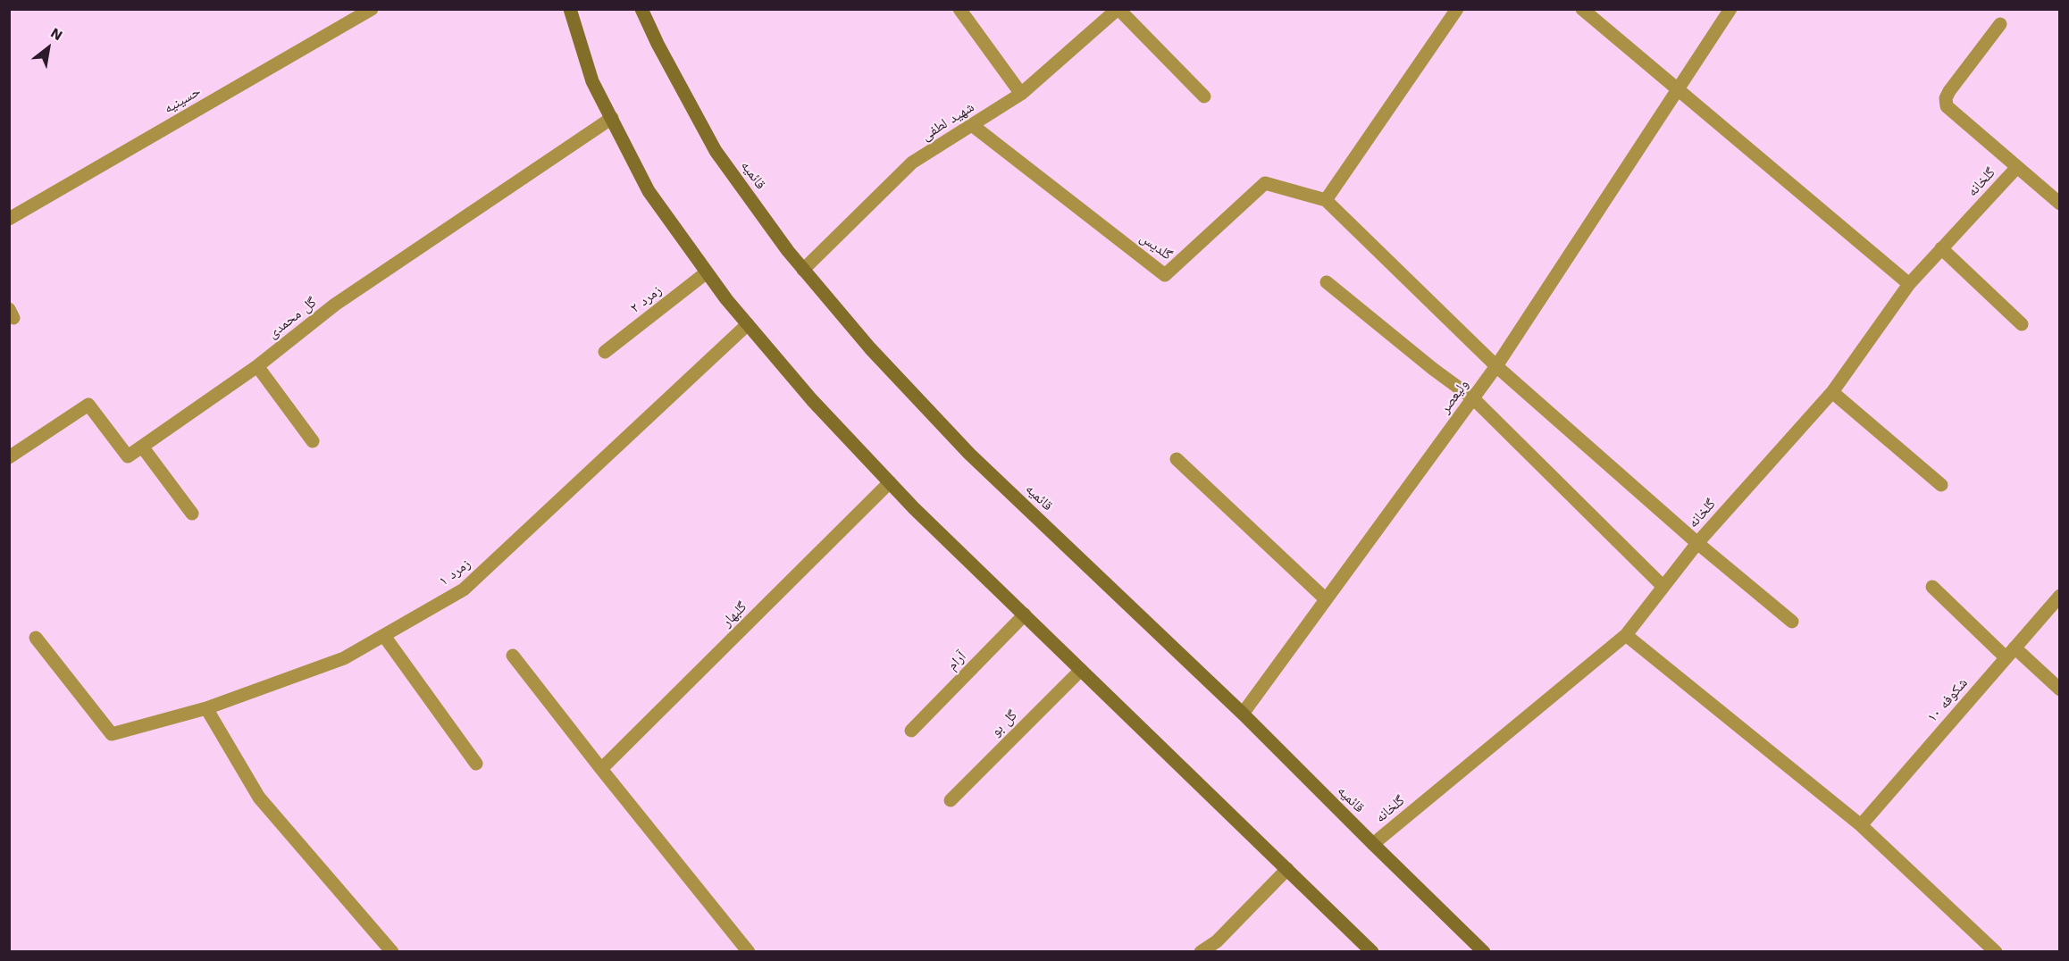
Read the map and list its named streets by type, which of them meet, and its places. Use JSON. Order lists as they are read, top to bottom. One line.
{"streets":{"main road":["قائمیه"],"street":["حسینیه","شهید لطفی","گلخانه","گلدیس","زمرد ۲","گل محمدی","ولیعصر","زمرد ۱","گلبهار","آرام","شکوفه ۱۰","گل بو"]},"crossings":[["شهید لطفی","قائمیه"],["شهید لطفی","گلدیس"],["قائمیه","گلخانه"],["قائمیه","ولیعصر"]],"north":"top right"}
